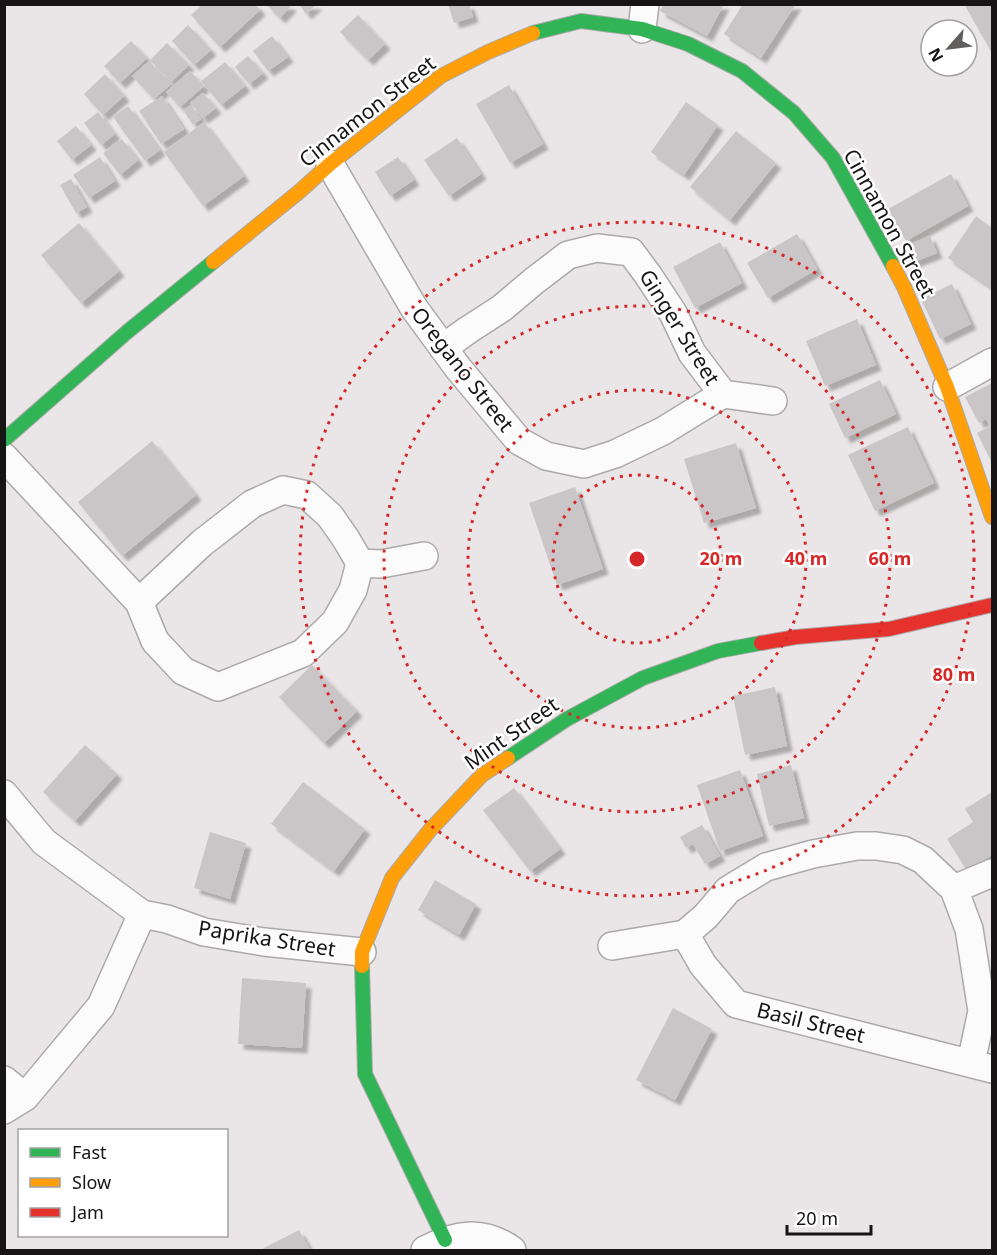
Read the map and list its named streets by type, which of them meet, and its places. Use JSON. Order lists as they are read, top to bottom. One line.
{"streets":{"street":["Cinnamon Street","Ginger Street","Oregano Street","Mint Street","Paprika Street","Basil Street"]},"crossings":[["Cinnamon Street","Oregano Street"],["Ginger Street","Oregano Street"],["Mint Street","Paprika Street"]],"legend":["Fast","Slow","Jam"],"scale_bar":"20 m","north":"bottom left","rings":["20 m","40 m","60 m","80 m"]}
